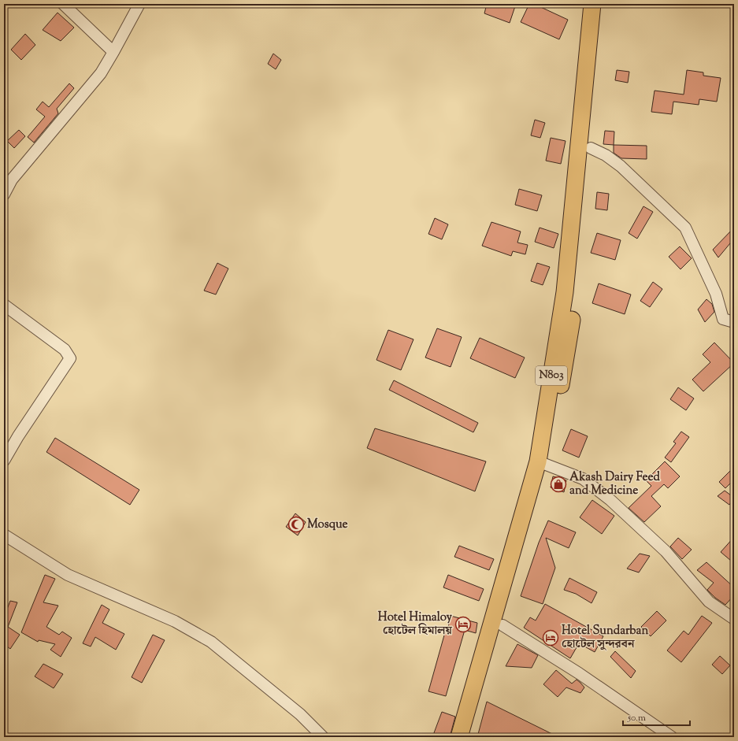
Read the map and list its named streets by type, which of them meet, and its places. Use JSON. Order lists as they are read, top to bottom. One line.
{"streets":{"highway":["N803"]},"places":{"shop":["Akash Dairy Feed and Medicine"],"mosque":["Mosque"],"hotel":["Hotel Himaloy হোটেল হিমালয়","Hotel Sundarban হোটেল সুন্দরবন"]},"scale_bar":"50 m"}
